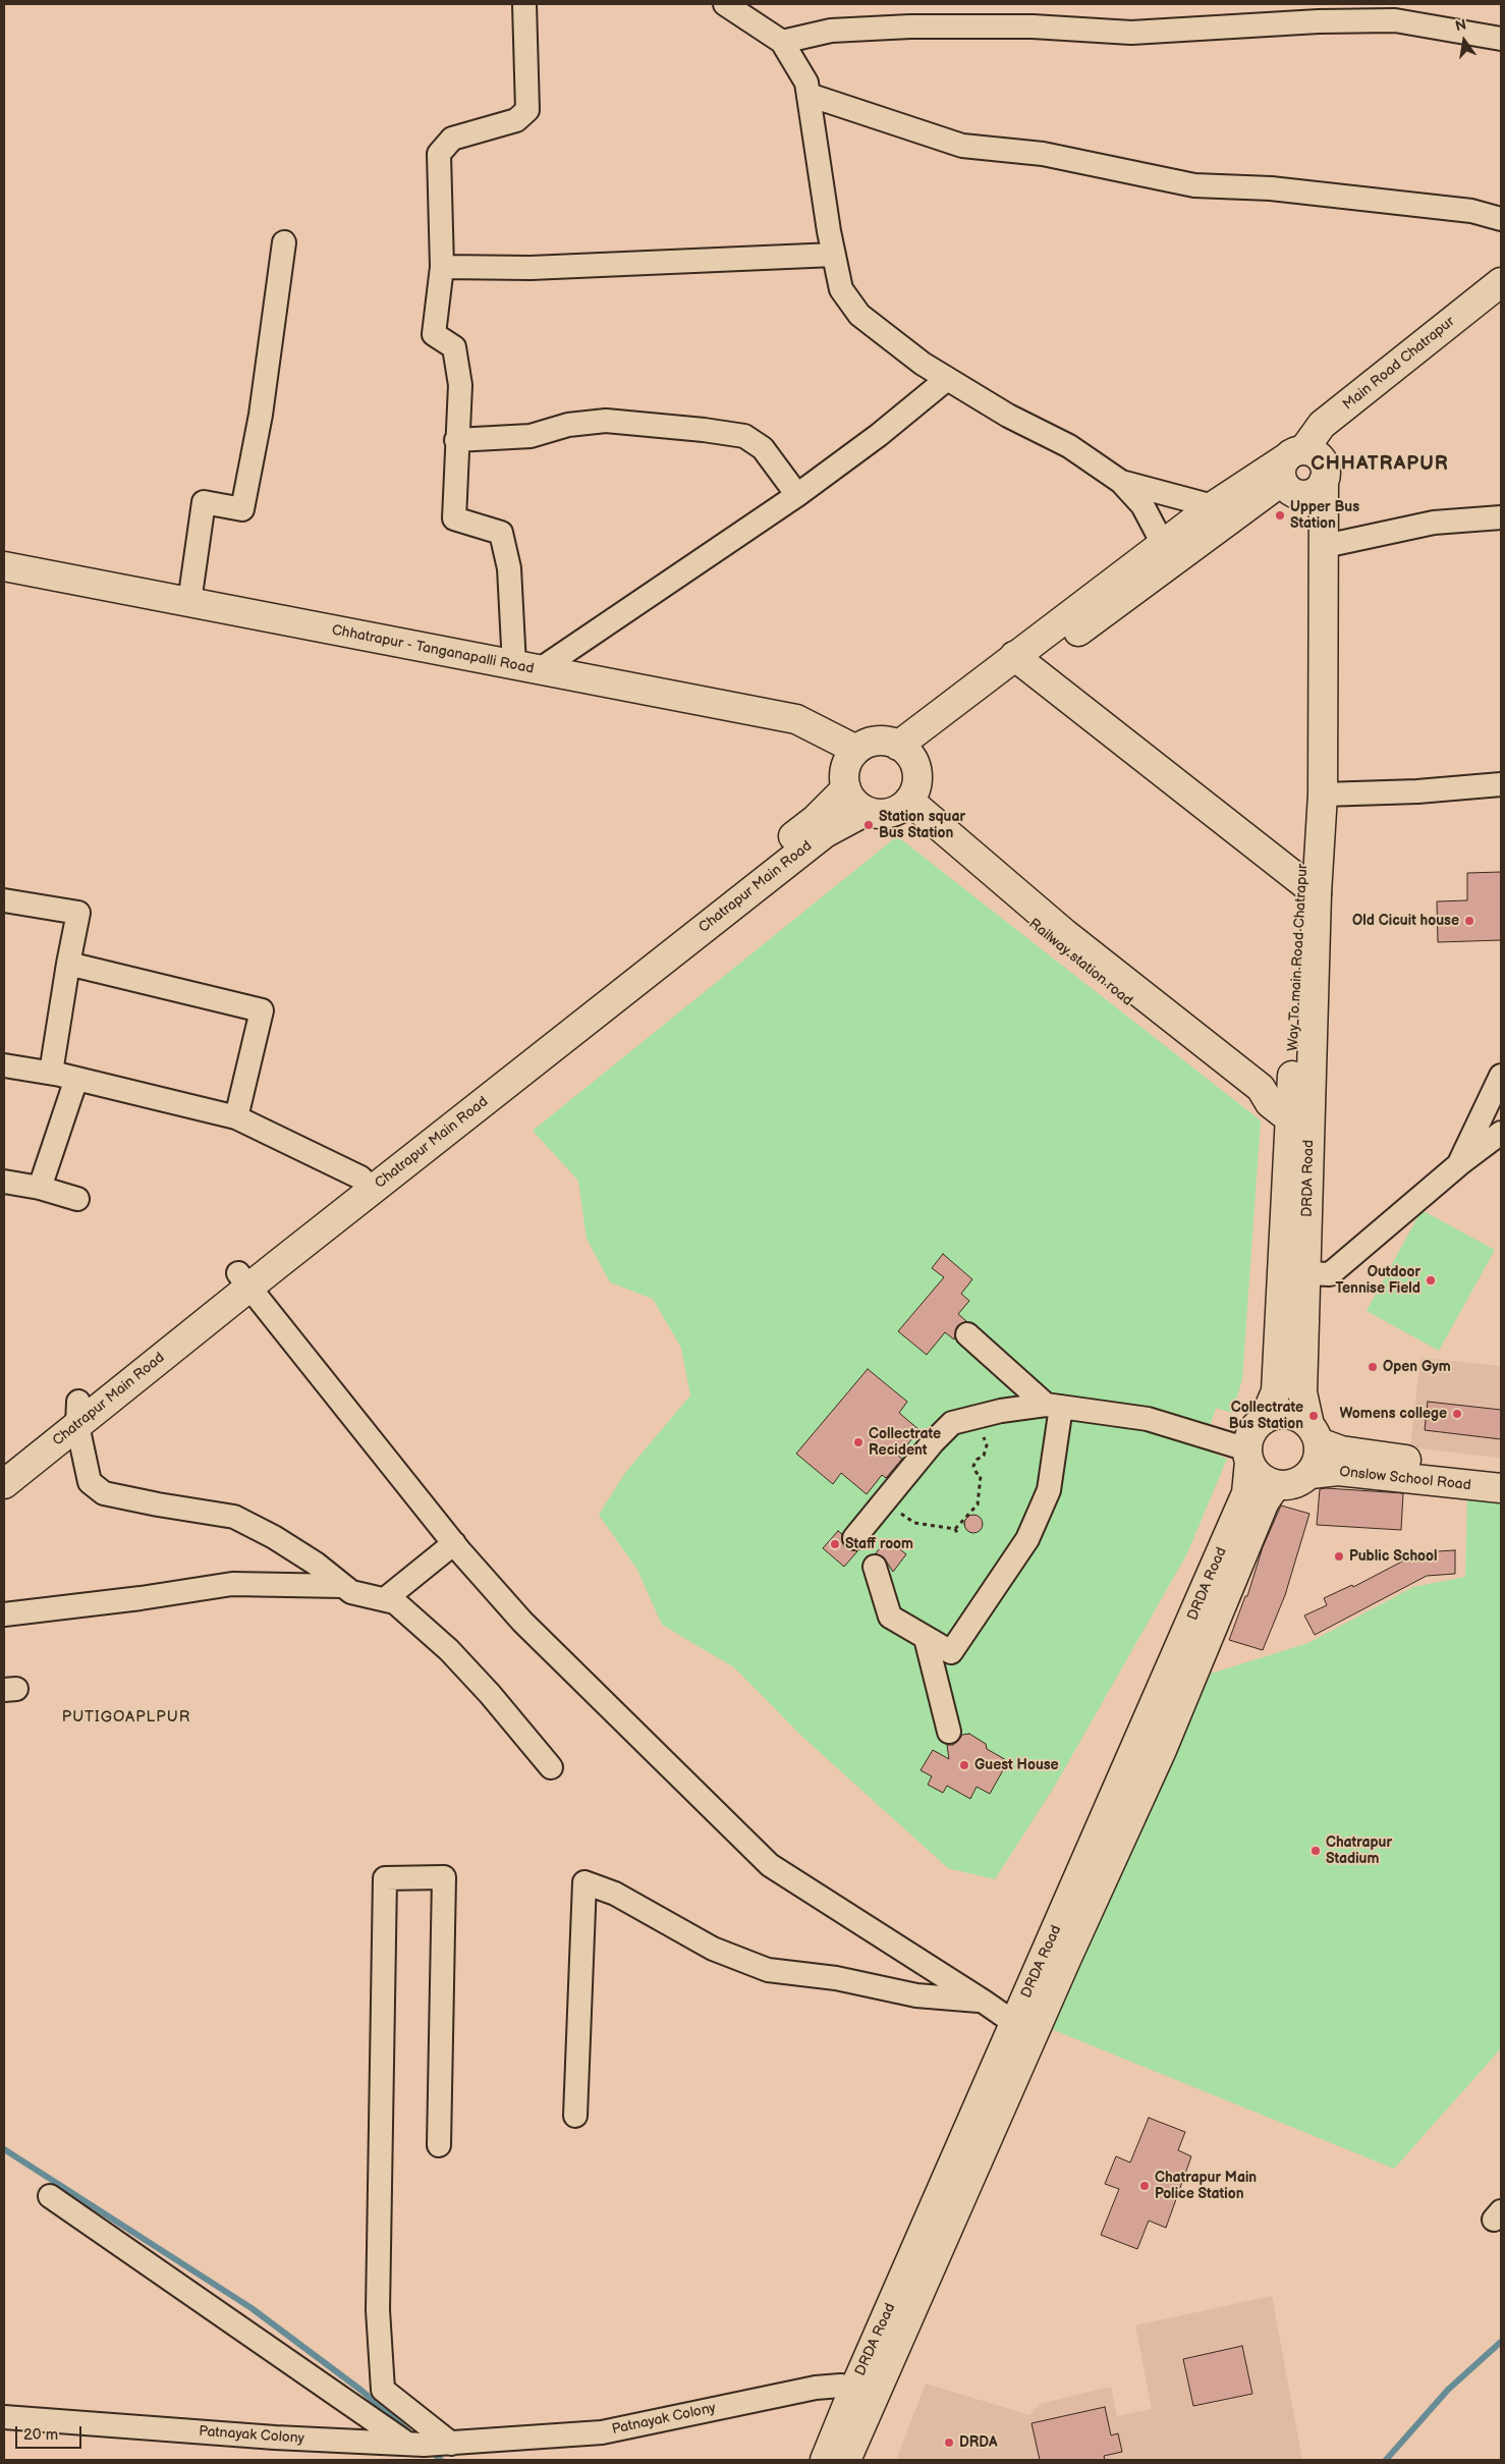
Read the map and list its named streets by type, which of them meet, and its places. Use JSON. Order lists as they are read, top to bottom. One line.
{"streets":{"main road":["Main Road Chatrapur","Chhatrapur - Tanganapalli Road","Chatrapur Main Road","Way To main Road Chatrapur","Railway station road","DRDA Road","Onslow School Road"],"street":["Patnayak Colony"]},"crossings":[["Main Road Chatrapur","Way To main Road Chatrapur"],["Chhatrapur - Tanganapalli Road","Chatrapur Main Road"],["Chhatrapur - Tanganapalli Road","Railway station road"],["Chatrapur Main Road","Railway station road"],["Way To main Road Chatrapur","Railway station road"],["Way To main Road Chatrapur","DRDA Road"],["Way To main Road Chatrapur","Onslow School Road"],["Railway station road","DRDA Road"],["DRDA Road","Onslow School Road"],["DRDA Road","Patnayak Colony"]],"districts":["CHHATRAPUR","PUTIGOAPLPUR"],"places":["Upper Bus Station","Station squar Bus Station","Old Cicuit house","Outdoor Tennise Field","Open Gym","Womens college","Collectrate Bus Station","Collectrate Recident","Staff room","Public School","Guest House","Chatrapur Stadium","Chatrapur Main Police Station","DRDA"],"scale_bar":"20 m","north":"top"}
